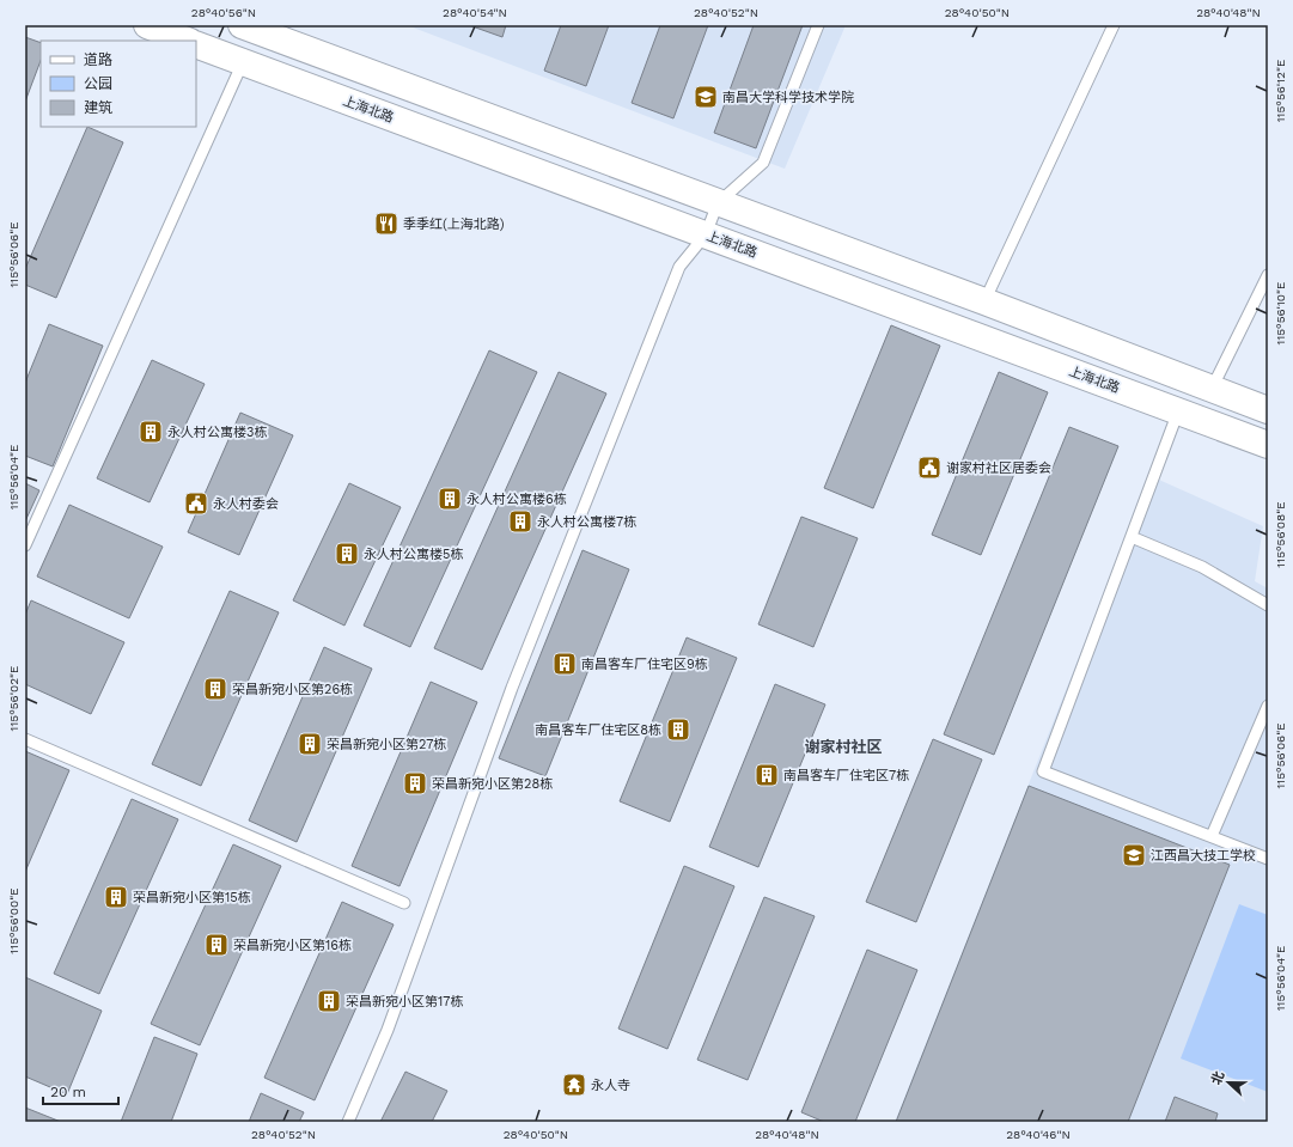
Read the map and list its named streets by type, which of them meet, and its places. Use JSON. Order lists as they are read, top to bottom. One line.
{"streets":{"main road":["上海北路"]},"districts":["谢家村社区"],"places":{"school or university":["南昌大学科学技术学院","江西昌大技工学校"],"restaurant":["季季红(上海北路)"],"building":["永人村公寓楼3栋","永人村公寓楼6栋","永人村公寓楼7栋","永人村公寓楼5栋","南昌客车厂住宅区9栋","荣昌新宛小区第26栋","南昌客车厂住宅区8栋","荣昌新宛小区第27栋","南昌客车厂住宅区7栋","荣昌新宛小区第28栋","荣昌新宛小区第15栋","荣昌新宛小区第16栋","荣昌新宛小区第17栋"],"public building":["谢家村社区居委会","永人村委会"],"temple":["永人寺"]},"legend":["道路","公园","建筑"],"scale_bar":"20 m","north":"left","coordinates":["28°40'56\"N","28°40'54\"N","28°40'52\"N","28°40'50\"N","28°40'48\"N","115°56'12\"E","115°56'06\"E","115°56'10\"E","115°56'04\"E","115°56'08\"E","115°56'02\"E","115°56'00\"E","28°40'46\"N"]}
